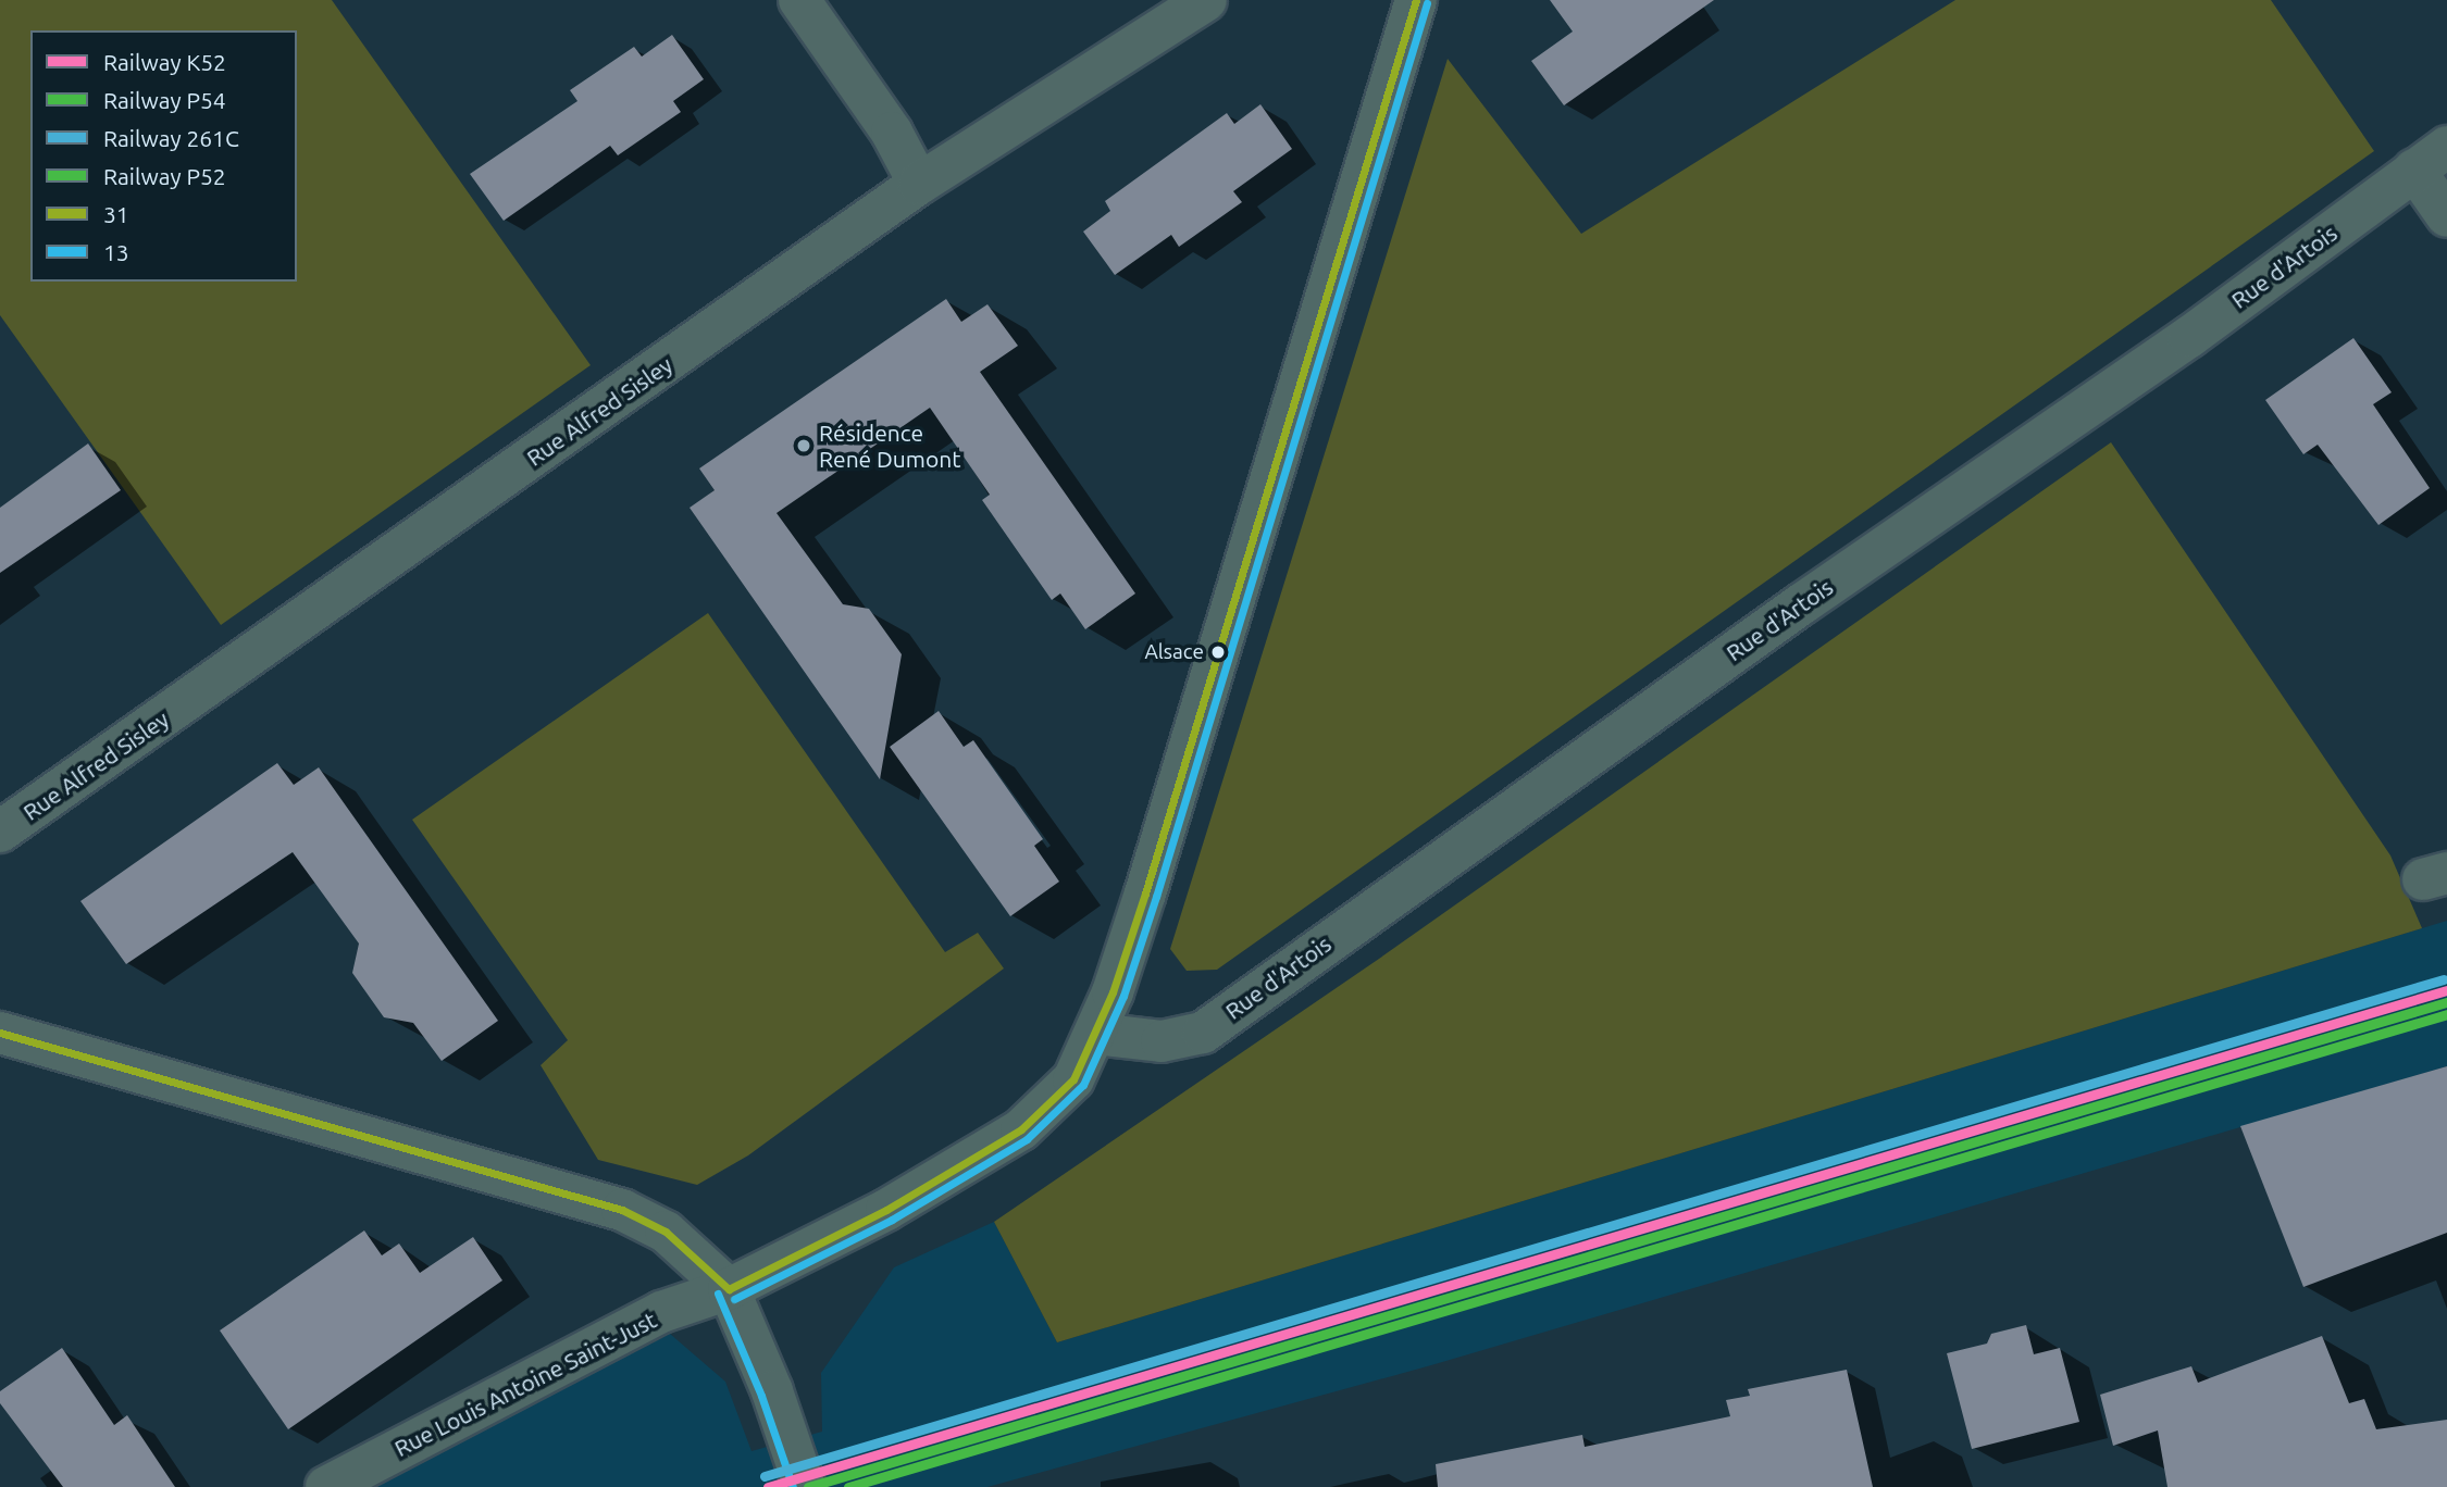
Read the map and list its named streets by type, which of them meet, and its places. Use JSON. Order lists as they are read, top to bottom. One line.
{"streets":{"street":["Rue d'Artois","Rue Alfred Sisley","Rue Louis Antoine Saint-Just"]},"crossings":[["Rue d'Artois","Rue Louis Antoine Saint-Just"]],"places":["Résidence René Dumont","Alsace"],"lines":["transit line 31","transit line 13","rail line 261C","rail line K52","rail line P54","rail line P52"],"legend":["Railway K52","Railway P54","Railway 261C","Railway P52","31","13"]}
